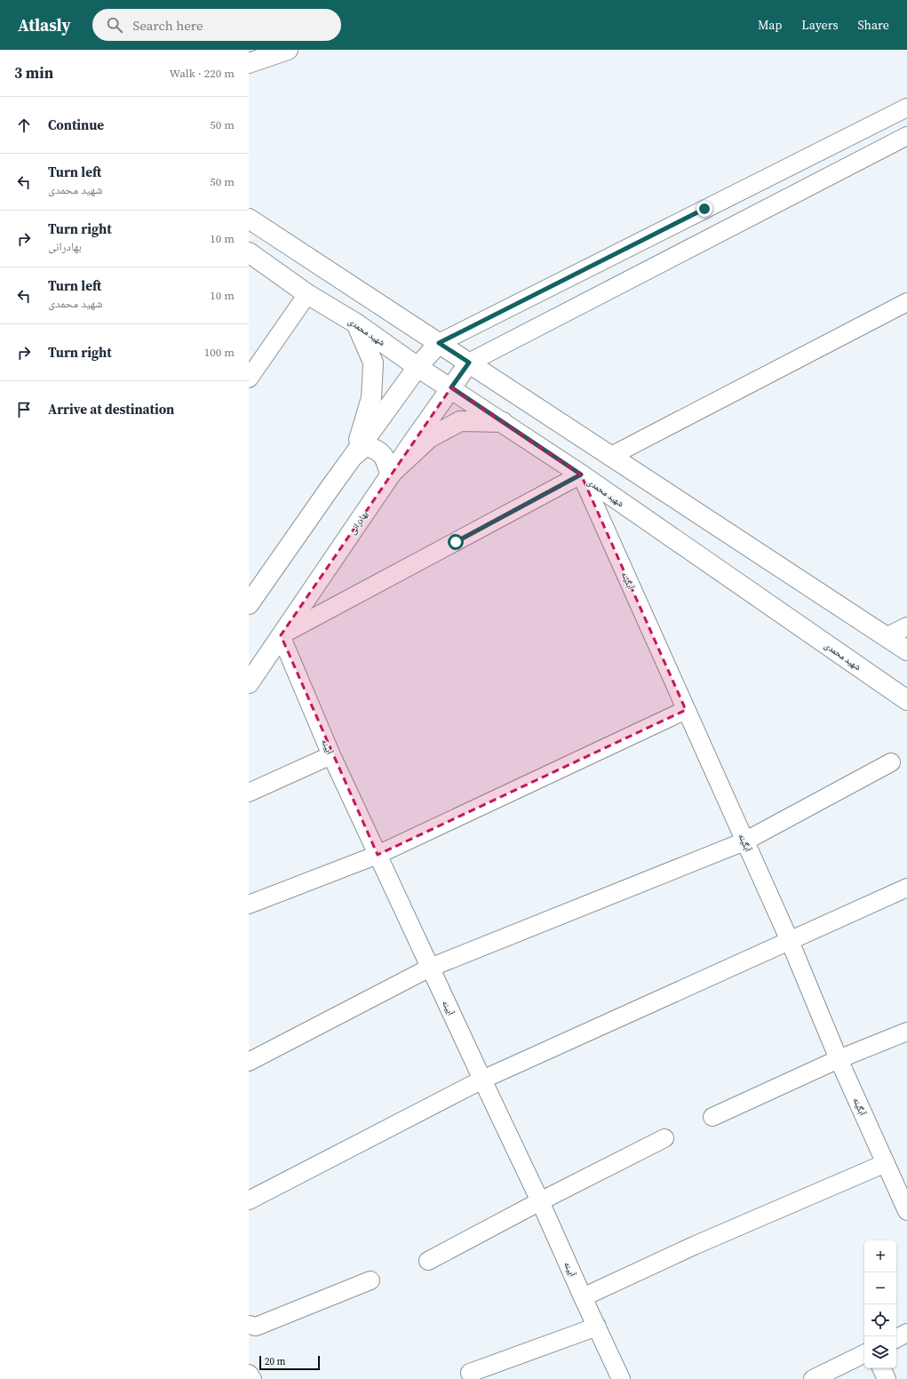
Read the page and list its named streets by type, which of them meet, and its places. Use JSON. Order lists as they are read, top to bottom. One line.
{"streets":{"street":["شهید محمدی","بهادرانی","آبگینه","آیینه"]},"crossings":[["شهید محمدی","بهادرانی"],["شهید محمدی","آبگینه"],["بهادرانی","آیینه"]],"scale_bar":"20 m","page":{"header":"Atlasly","search":"Search here","nav":["Map","Layers","Share"],"heading":["3 min","Walk · 220 m"],"list":[["Continue","50 m"],["Turn left","شهید محمدی","50 m"],["Turn right","بهادرانی","10 m"],["Turn left","شهید محمدی","10 m"],["Turn right","100 m"],"Arrive at destination"],"map_buttons":["+","−"],"scale":"20 m"}}
